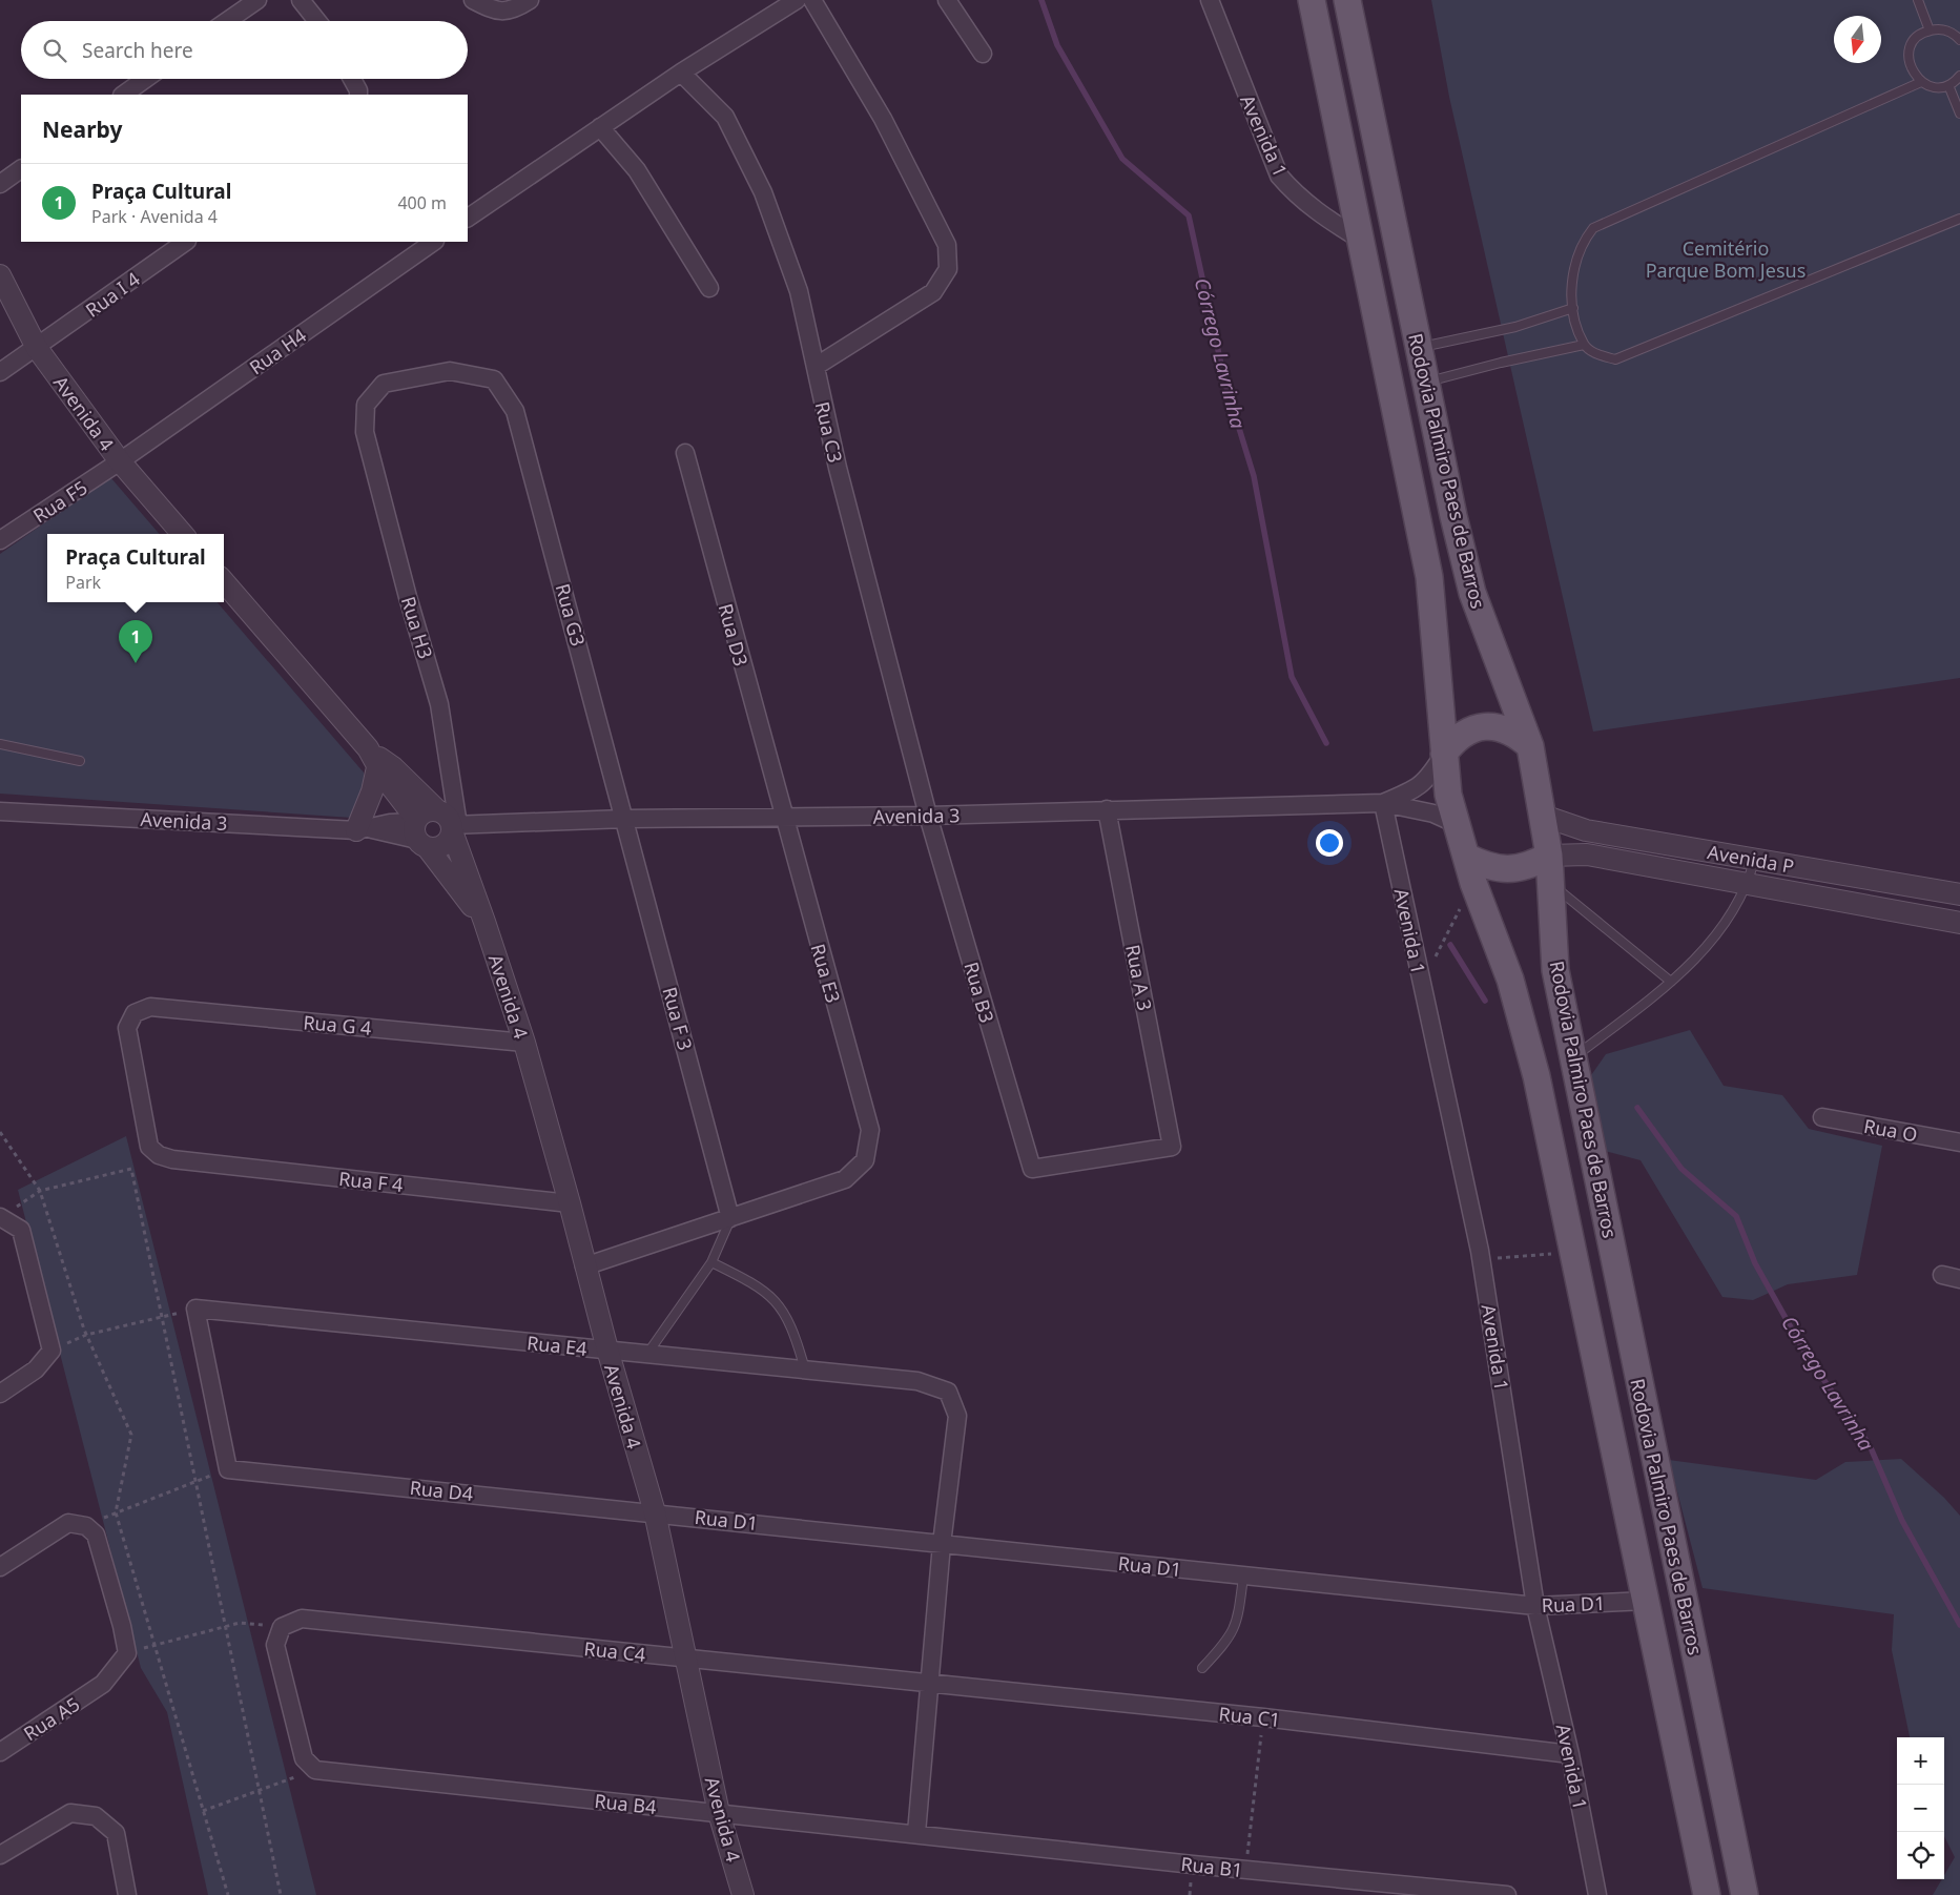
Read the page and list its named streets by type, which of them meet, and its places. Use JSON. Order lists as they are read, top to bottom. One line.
{"streets":{"main road":["Rodovia Palmiro Paes de Barros"],"street":["Avenida 1","Rua I 4","Rua H4","Avenida 4","Rua C3","Rua F5","Rua G3","Rua H3","Rua D3","Avenida 3","Avenida P","Rua E3","Rua A 3","Rua B3","Rua F 3","Rua G 4","Rua O","Rua F 4","Rua E4","Rua D4","Rua D1","Rua C4","Rua C1","Rua A5","Rua B4","Rua B1"]},"crossings":[["Avenida 1","Rodovia Palmiro Paes de Barros"],["Avenida 1","Avenida 3"],["Avenida 1","Rua D1"],["Avenida 1","Rua C1"],["Rua I 4","Avenida 4"],["Rua H4","Avenida 4"],["Rua H4","Rua F5"],["Avenida 4","Rua F5"],["Avenida 4","Rua H3"],["Avenida 4","Avenida 3"],["Avenida 4","Rua G 4"],["Avenida 4","Rua F 4"],["Avenida 4","Rua E4"],["Avenida 4","Rua D4"],["Avenida 4","Rua D1"],["Avenida 4","Rua C4"],["Avenida 4","Rua B4"],["Rua C3","Avenida 3"],["Rua C3","Rua B3"],["Rodovia Palmiro Paes de Barros","Avenida P"],["Rodovia Palmiro Paes de Barros","Rua D1"],["Rua G3","Rua H3"],["Rua G3","Avenida 3"],["Rua G3","Rua F 3"],["Rua H3","Avenida 3"],["Rua D3","Avenida 3"],["Rua D3","Rua E3"],["Avenida 3","Rua E3"],["Avenida 3","Rua A 3"],["Avenida 3","Rua B3"],["Avenida 3","Rua F 3"],["Rua E3","Rua F 3"],["Rua A 3","Rua B3"],["Rua G 4","Rua F 4"],["Rua E4","Rua D1"],["Rua D4","Rua D1"],["Rua C4","Rua C1"],["Rua B4","Rua B1"]],"water":["Córrego Lavrinha"],"parks":["Cemitério Parque Bom Jesus"],"north":"bottom","page":{"search":"Search here","heading":"Nearby","list":[{"mark":"1","name":"Praça Cultural","note":"Park · Avenida 4","value":"400 m"}],"popup":["Praça Cultural","Park"],"pins":"1","map_buttons":["+","−"]}}
